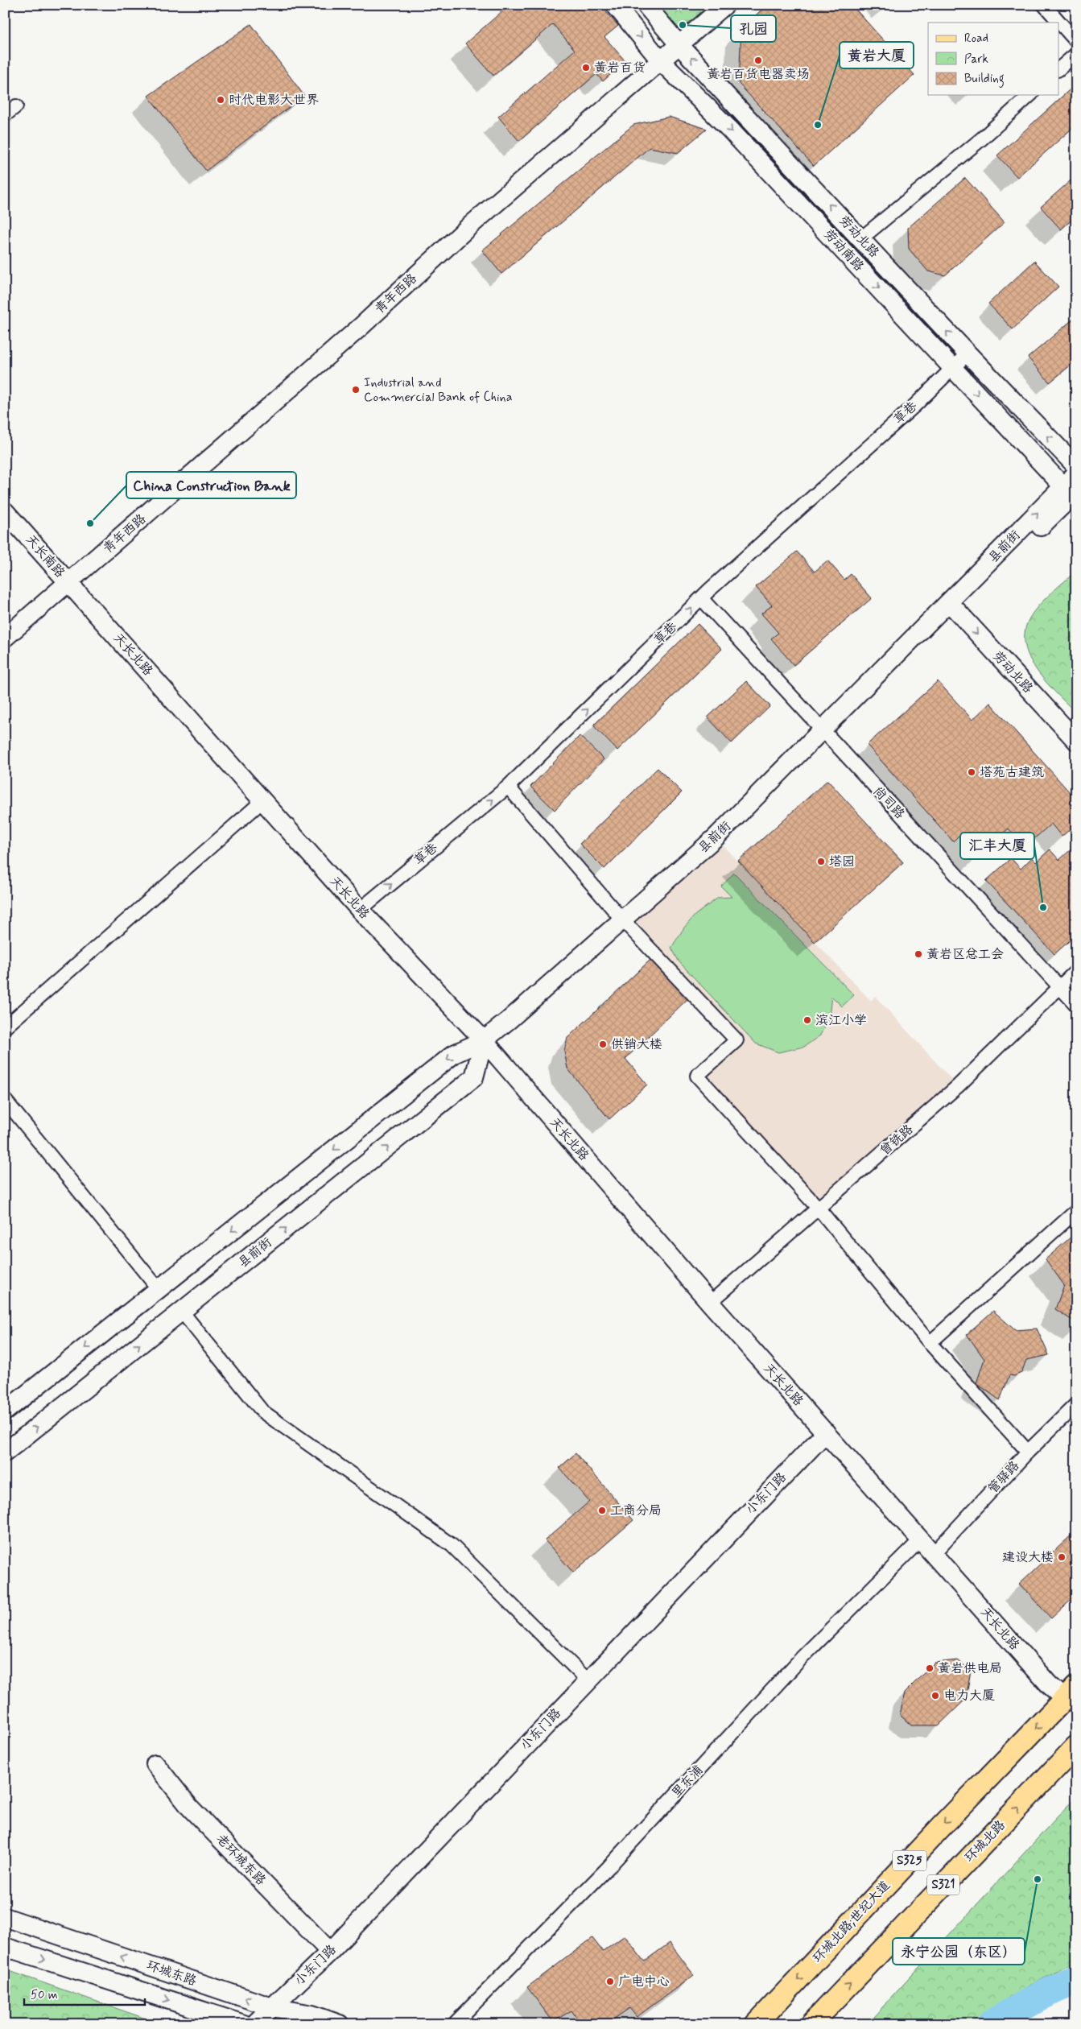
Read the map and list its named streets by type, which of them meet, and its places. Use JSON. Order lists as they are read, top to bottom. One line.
{"streets":{"main road":["环城北路","S325","S321","环城北路;世纪大道"],"street":["劳动北路","劳动南路","青年西路","草巷","县前街","天长南路","天长北路","尚司路","曾铣路","管驿路","小东门路","里东浦","老环城东路","环城东路"]},"crossings":[["劳动北路","青年西路"],["劳动北路","草巷"],["劳动北路","县前街"],["劳动南路","青年西路"],["劳动南路","草巷"],["劳动南路","县前街"],["青年西路","天长南路"],["青年西路","天长北路"],["草巷","天长北路"],["草巷","尚司路"],["县前街","天长北路"],["县前街","尚司路"],["天长南路","天长北路"],["天长北路","曾铣路"],["天长北路","管驿路"],["天长北路","小东门路"],["天长北路","里东浦"],["天长北路","环城北路;世纪大道"],["尚司路","曾铣路"],["小东门路","老环城东路"],["小东门路","环城东路"]],"one_way":["劳动南路","草巷","环城北路","环城北路;世纪大道"],"places":["孔园","黄岩百货电器卖场","黄岩百货","时代电影大世界","黄岩大厦","Industrial and Commercial Bank of China","China Construction Bank","塔苑古建筑","塔园","汇丰大厦","黄岩区总工会","滨江小学","供销大楼","工商分局","建设大楼","黄岩供电局","电力大厦","永宁公园（东区）","广电中心"],"legend":["Road","Park","Building"],"scale_bar":"50 m"}
